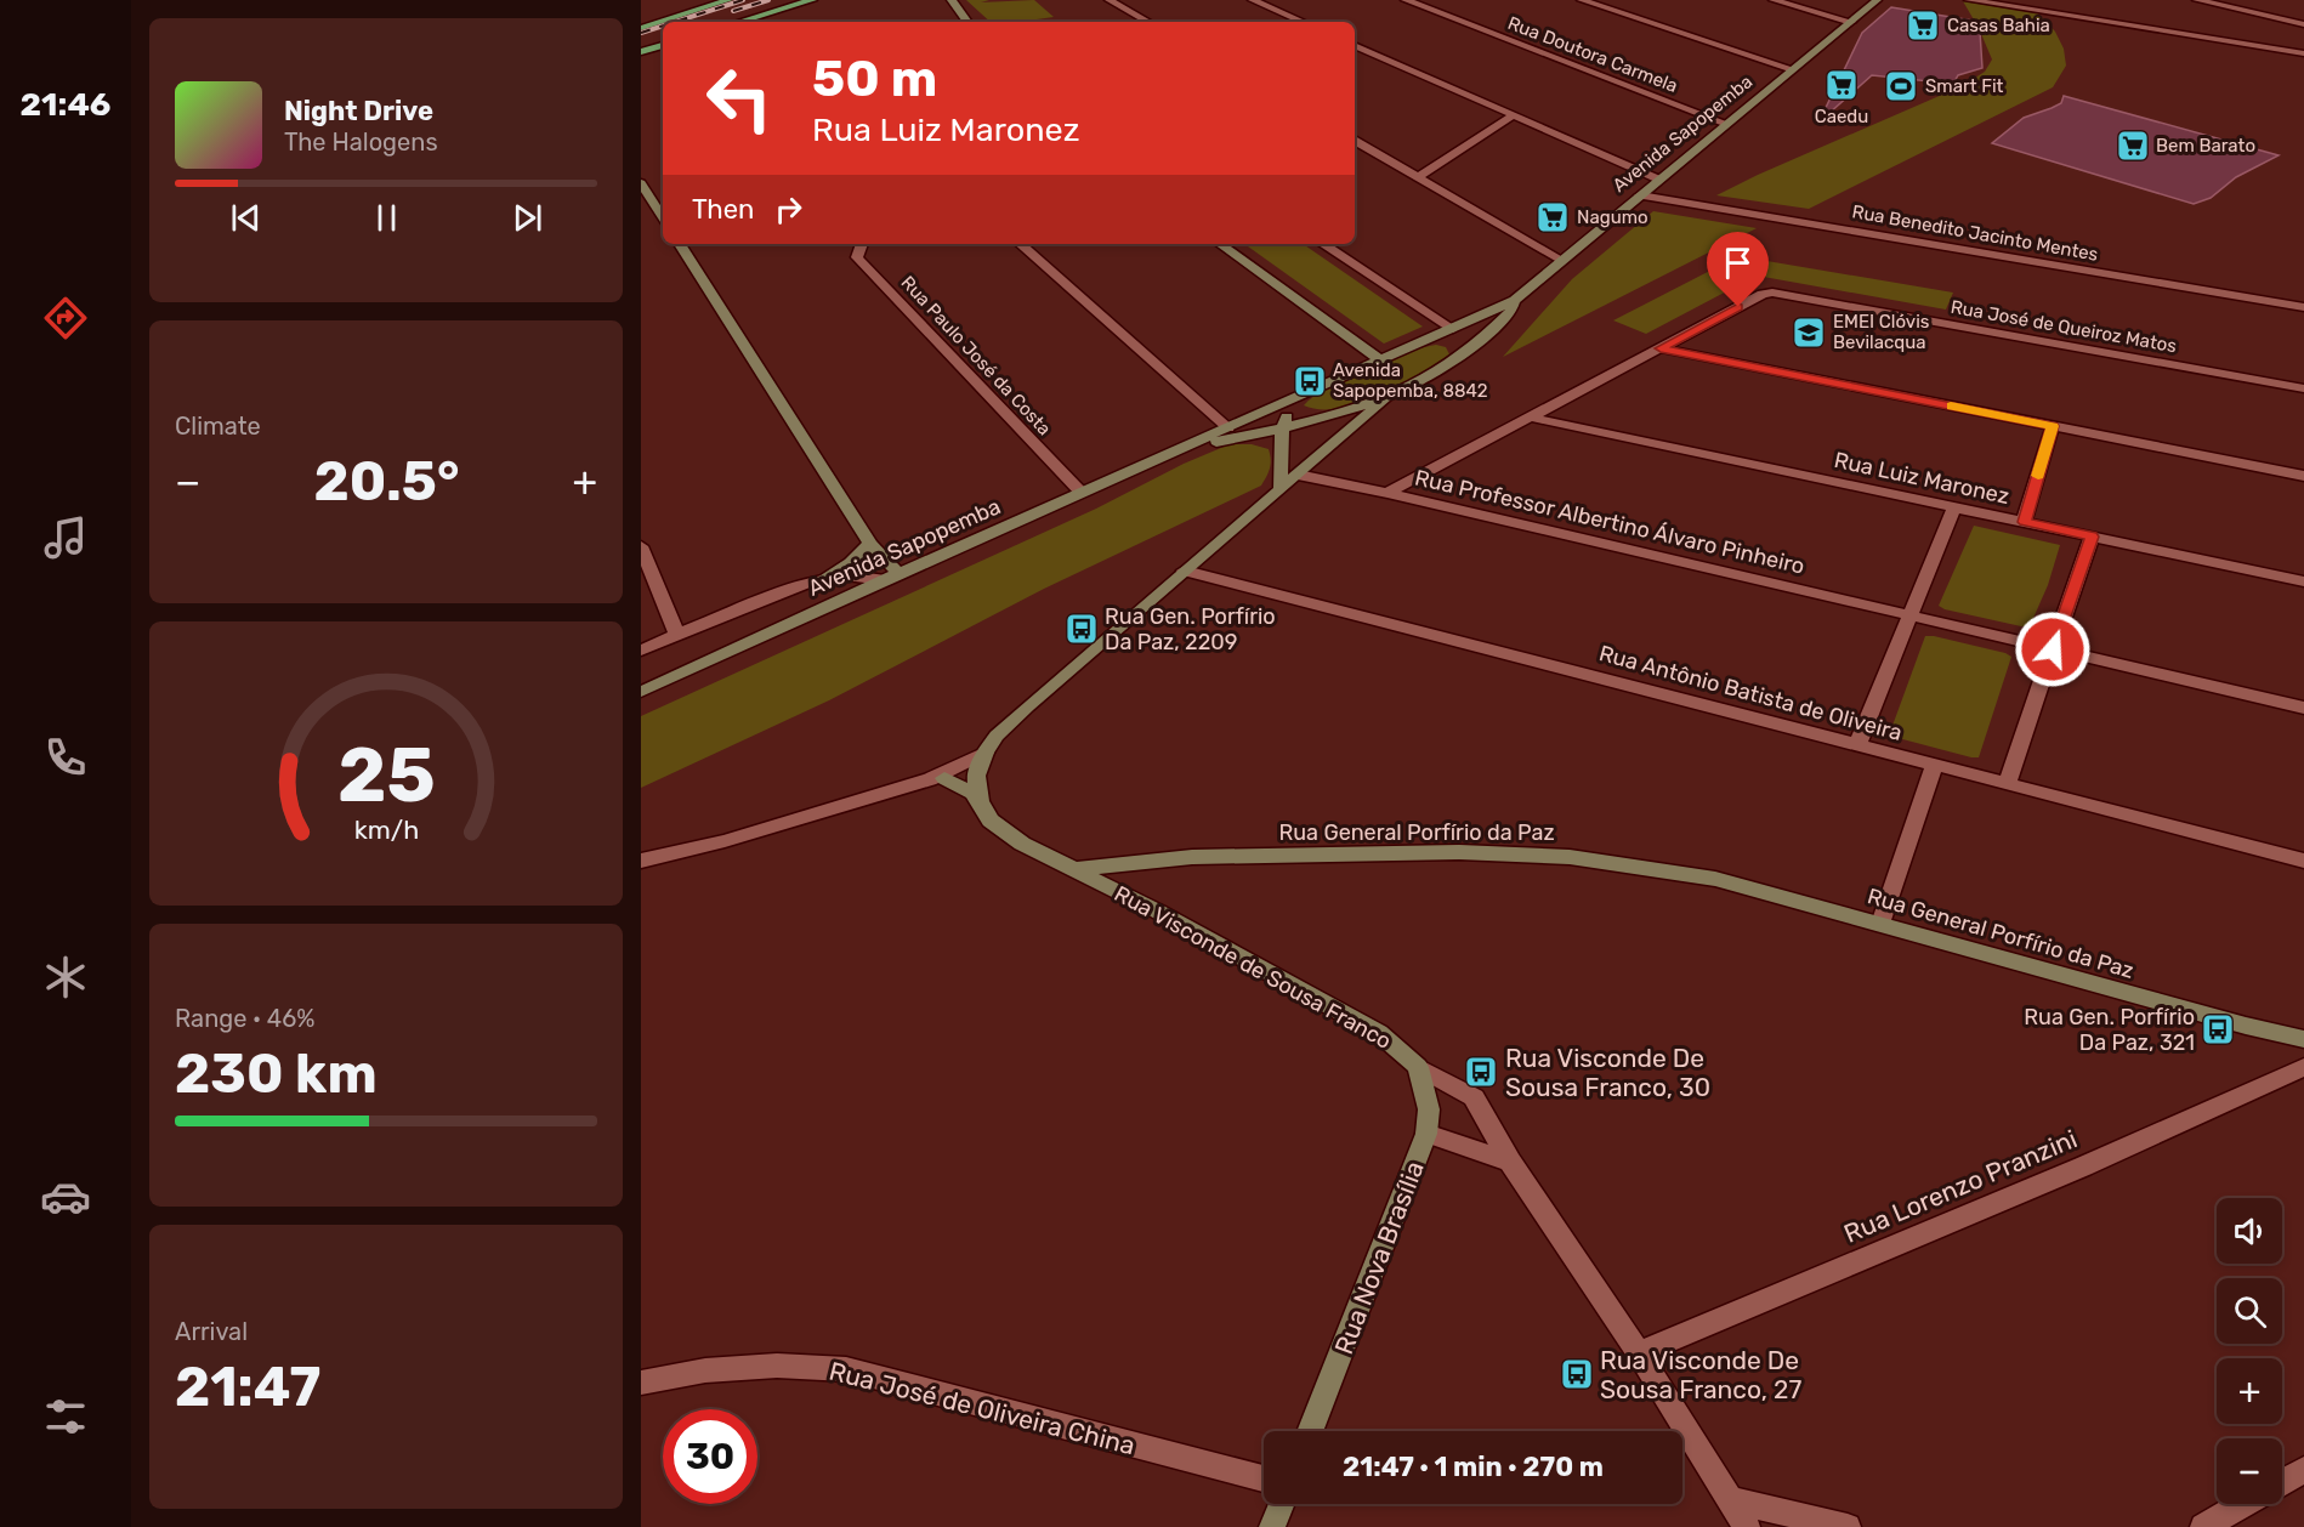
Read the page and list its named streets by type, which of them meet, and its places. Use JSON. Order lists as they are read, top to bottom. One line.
{"streets":{"main road":["Avenida Sapopemba","Rua General Porfírio da Paz","Rua Visconde de Sousa Franco","Rua Nova Brasília"],"street":["Rua Doutora Carmela","Rua Benedito Jacinto Mentes","Rua José de Queiroz Matos","Rua Paulo José da Costa","Rua Luiz Maronez","Rua Professor Albertino Álvaro Pinheiro","Rua Antônio Batista de Oliveira","Rua Lorenzo Pranzini","Rua José de Oliveira China"]},"crossings":[["Rua Doutora Carmela","Avenida Sapopemba"],["Avenida Sapopemba","Rua Benedito Jacinto Mentes"],["Avenida Sapopemba","Rua Paulo José da Costa"],["Rua José de Queiroz Matos","Rua Luiz Maronez"],["Rua José de Queiroz Matos","Rua Professor Albertino Álvaro Pinheiro"],["Rua General Porfírio da Paz","Rua Visconde de Sousa Franco"],["Rua Visconde de Sousa Franco","Rua Lorenzo Pranzini"],["Rua Visconde de Sousa Franco","Rua Nova Brasília"]],"places":{"supermarket":["Casas Bahia","Caedu","Bem Barato","Nagumo"],"sports":["Smart Fit"],"school or university":["EMEI Clóvis Bevilacqua"],"bus stop":["Avenida Sapopemba, 8842","Rua Gen. Porfírio Da Paz, 2209","Rua Gen. Porfírio Da Paz, 321","Rua Visconde De Sousa Franco, 30","Rua Visconde De Sousa Franco, 27"]},"page":{"tabs":"21:46","turn":["50 m","Rua Luiz Maronez"],"song":["Night Drive","The Halogens"],"then":"Then","tile":["Climate",["Range · 46%","230 km"],["Arrival","21:47"]],"heat":["−","20.5°","+"],"map_buttons":["+","−"],"limit":"30","trip":"21:47 · 1 min · 270 m","gauge":["25","km/h"]}}
